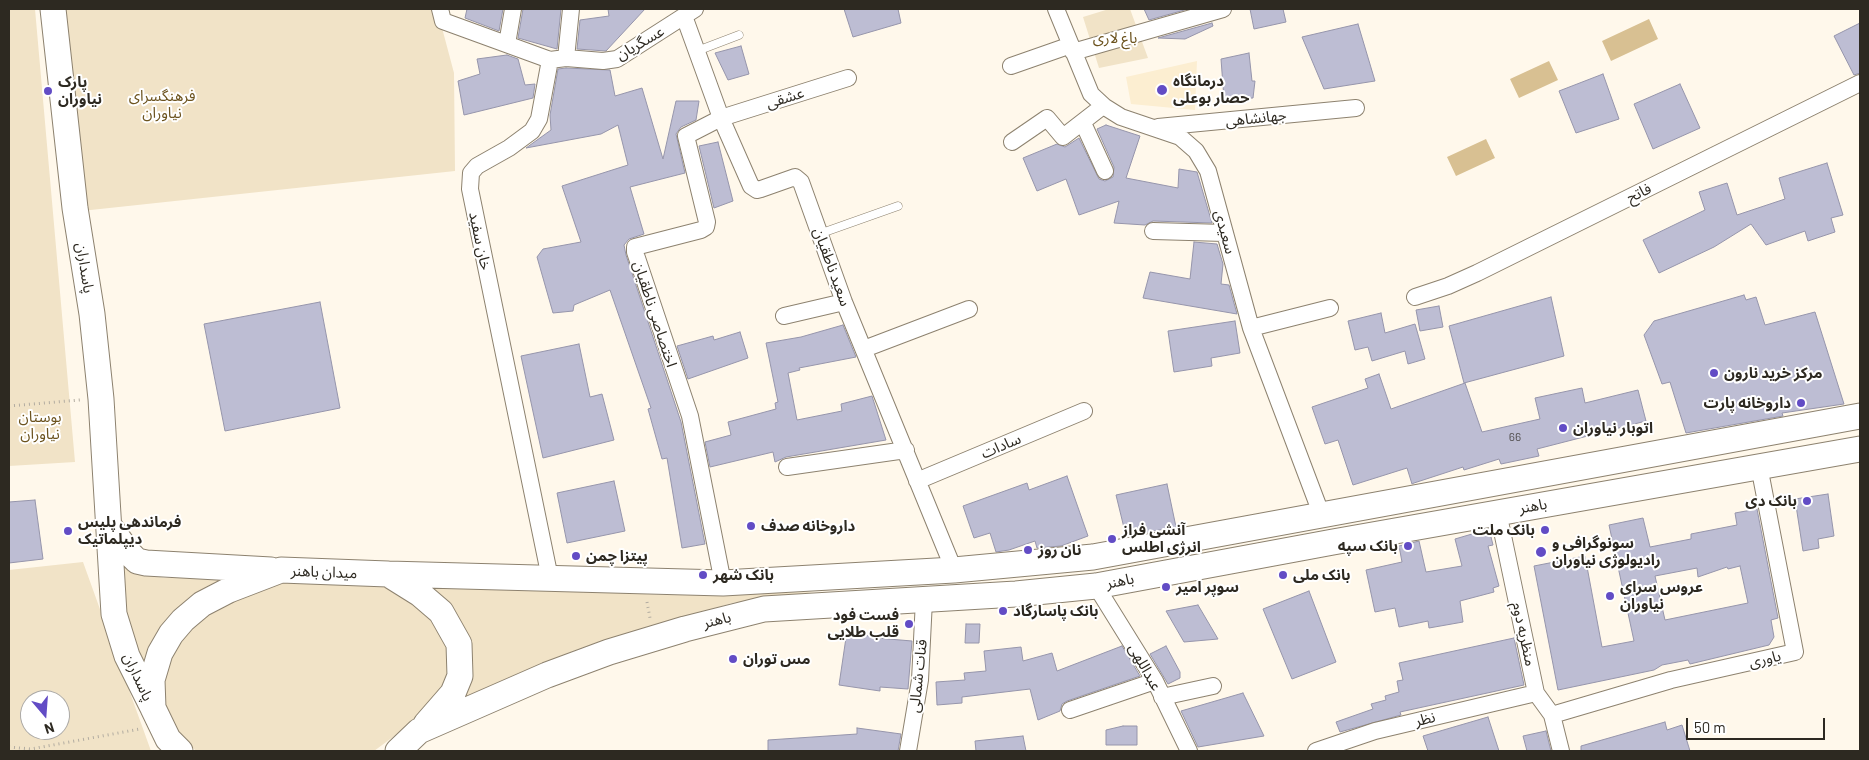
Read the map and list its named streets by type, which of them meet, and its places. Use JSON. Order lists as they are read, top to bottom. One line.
{"streets":{"main road":["پاسداران","باهنر","میدان باهنر"],"street":["عسگریان","عشقی","جهانشاهی","فاتح","سعیدی","خان سفید","سعید ناطقیان","اختصاصی ناطقیان","سادات","منظریه دوم","یاوری","عبداللهی","قنات شمالى","نظر"]},"crossings":[["عسگریان","خان سفید"],["عسگریان","سعید ناطقیان"],["عشقی","سعید ناطقیان"],["عشقی","اختصاصی ناطقیان"],["جهانشاهی","سعیدی"],["سعیدی","باهنر"],["خان سفید","باهنر"],["سعید ناطقیان","اختصاصی ناطقیان"],["سعید ناطقیان","سادات"],["سعید ناطقیان","باهنر"],["پاسداران","میدان باهنر"],["اختصاصی ناطقیان","باهنر"],["باهنر","میدان باهنر"],["باهنر","منظریه دوم"],["باهنر","یاوری"],["باهنر","عبداللهی"],["باهنر","قنات شمالى"],["منظریه دوم","یاوری"],["منظریه دوم","نظر"]],"parks":["باغ لاری","فرهنگسرای نیاوران","بوستان نیاوران"],"places":["درمانگاه حصار بوعلی","پارک نیاوران","مرکز خرید نارون","داروخانه پارت","اتوبار نیاوران","بانک دی","داروخانه صدف","بانک ملت","فرماندهی پلیس دیپلماتیک","آنشی فراز انرژی اطلس","بانک سپه","نان روز","سونوگرافی و رادیولوژی نیاوران","پیتزا چمن","بانک شهر","بانک ملی","سوپر امیر","عروس سرای نیاوران","بانک پاسارگاد","فست فود قلب طلایی","مس توران"],"house_numbers":["66"],"scale_bar":"50 m","north":"bottom"}
